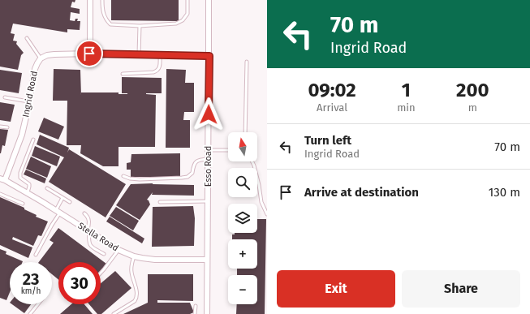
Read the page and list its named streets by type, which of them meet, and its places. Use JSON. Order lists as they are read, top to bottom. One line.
{"streets":{"street":["Ingrid Road","Esso Road","Stella Road"]},"crossings":[["Ingrid Road","Stella Road"],["Esso Road","Stella Road"]],"north":"top","page":{"turn":["70 m","Ingrid Road"],"eta":["09:02","Arrival","1","min","200","m"],"list":[{"name":"Turn left","note":"Ingrid Road","value":"70 m"},{"name":"Arrive at destination","value":"130 m"}],"map_buttons":["+","−"],"speed":"23 km/h","limit":"30","buttons":["Exit","Share"]}}
